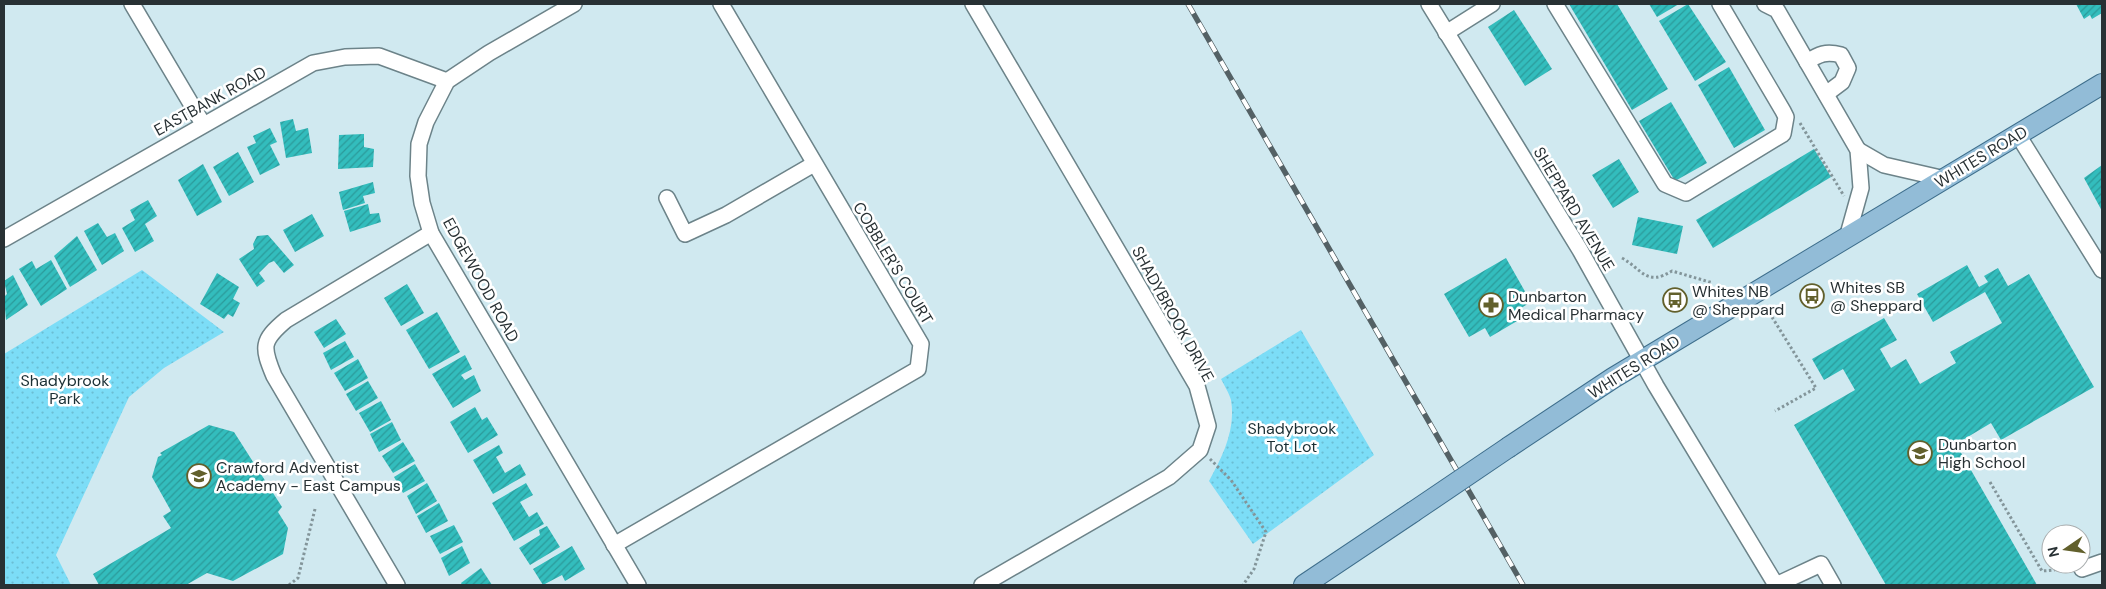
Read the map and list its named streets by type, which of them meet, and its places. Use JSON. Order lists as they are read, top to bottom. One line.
{"streets":{"main road":["WHITES ROAD"],"street":["EASTBANK ROAD","SHEPPARD AVENUE","COBBLER'S COURT","EDGEWOOD ROAD","SHADYBROOK DRIVE"]},"crossings":[["EASTBANK ROAD","EDGEWOOD ROAD"],["WHITES ROAD","SHEPPARD AVENUE"],["COBBLER'S COURT","EDGEWOOD ROAD"]],"parks":["Shadybrook Park","Shadybrook Tot Lot"],"places":{"bus stop":["Whites SB @ Sheppard","Whites NB @ Sheppard"],"pharmacy":["Dunbarton Medical Pharmacy"],"school or university":["Dunbarton High School","Crawford Adventist Academy - East Campus"]},"north":"left"}
